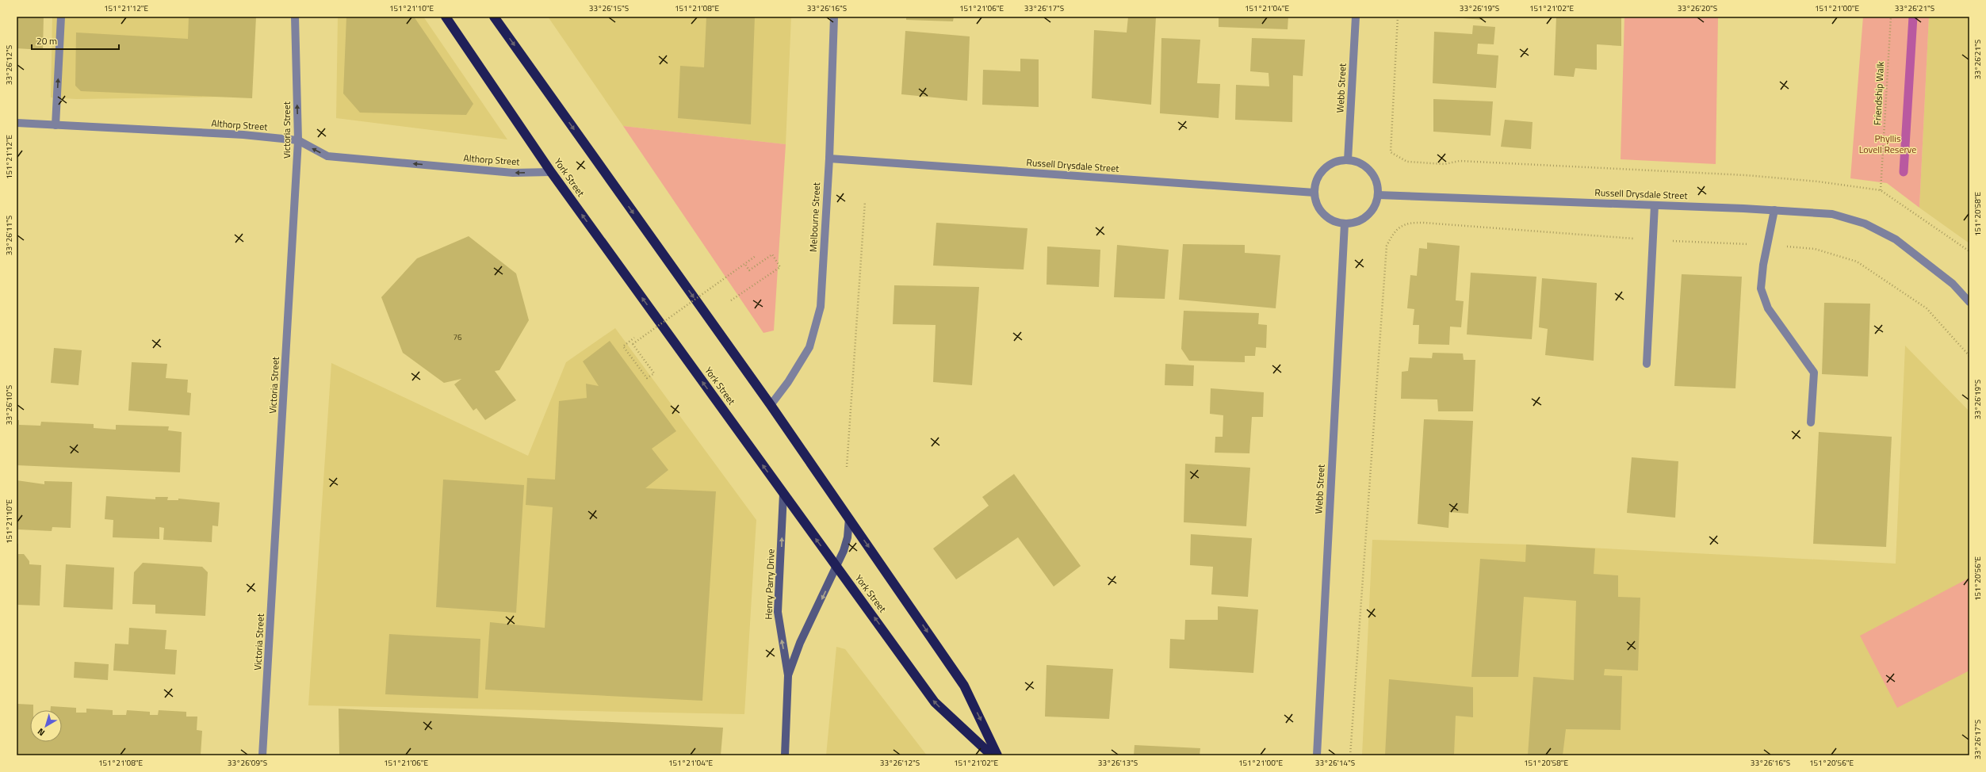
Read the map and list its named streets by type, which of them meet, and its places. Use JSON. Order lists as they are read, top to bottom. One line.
{"streets":{"highway":["York Street"],"main road":["Henry Parry Drive"],"street":["Webb Street","Althorp Street","Victoria Street","Russell Drysdale Street","Melbourne Street"],"path":["Friendship Walk"]},"crossings":[["Webb Street","Russell Drysdale Street"],["Althorp Street","Victoria Street"],["Althorp Street","York Street"],["Russell Drysdale Street","Melbourne Street"],["York Street","Henry Parry Drive"]],"one_way":["Althorp Street"],"parks":["Phyllis Lovell Reserve"],"house_numbers":["76"],"scale_bar":"20 m","north":"bottom left","coordinates":["151°21'12\"E","151°21'10\"E","33°26'15\"S","151°21'08\"E","33°26'16\"S","151°21'06\"E","33°26'17\"S","151°21'04\"E","33°26'19\"S","151°21'02\"E","33°26'20\"S","151°21'00\"E","33°26'21\"S","33°26'12\"S","151°20'58\"E","33°26'11\"S","33°26'10\"S","151°20'56\"E","33°26'09\"S","33°26'13\"S","33°26'14\"S"]}
